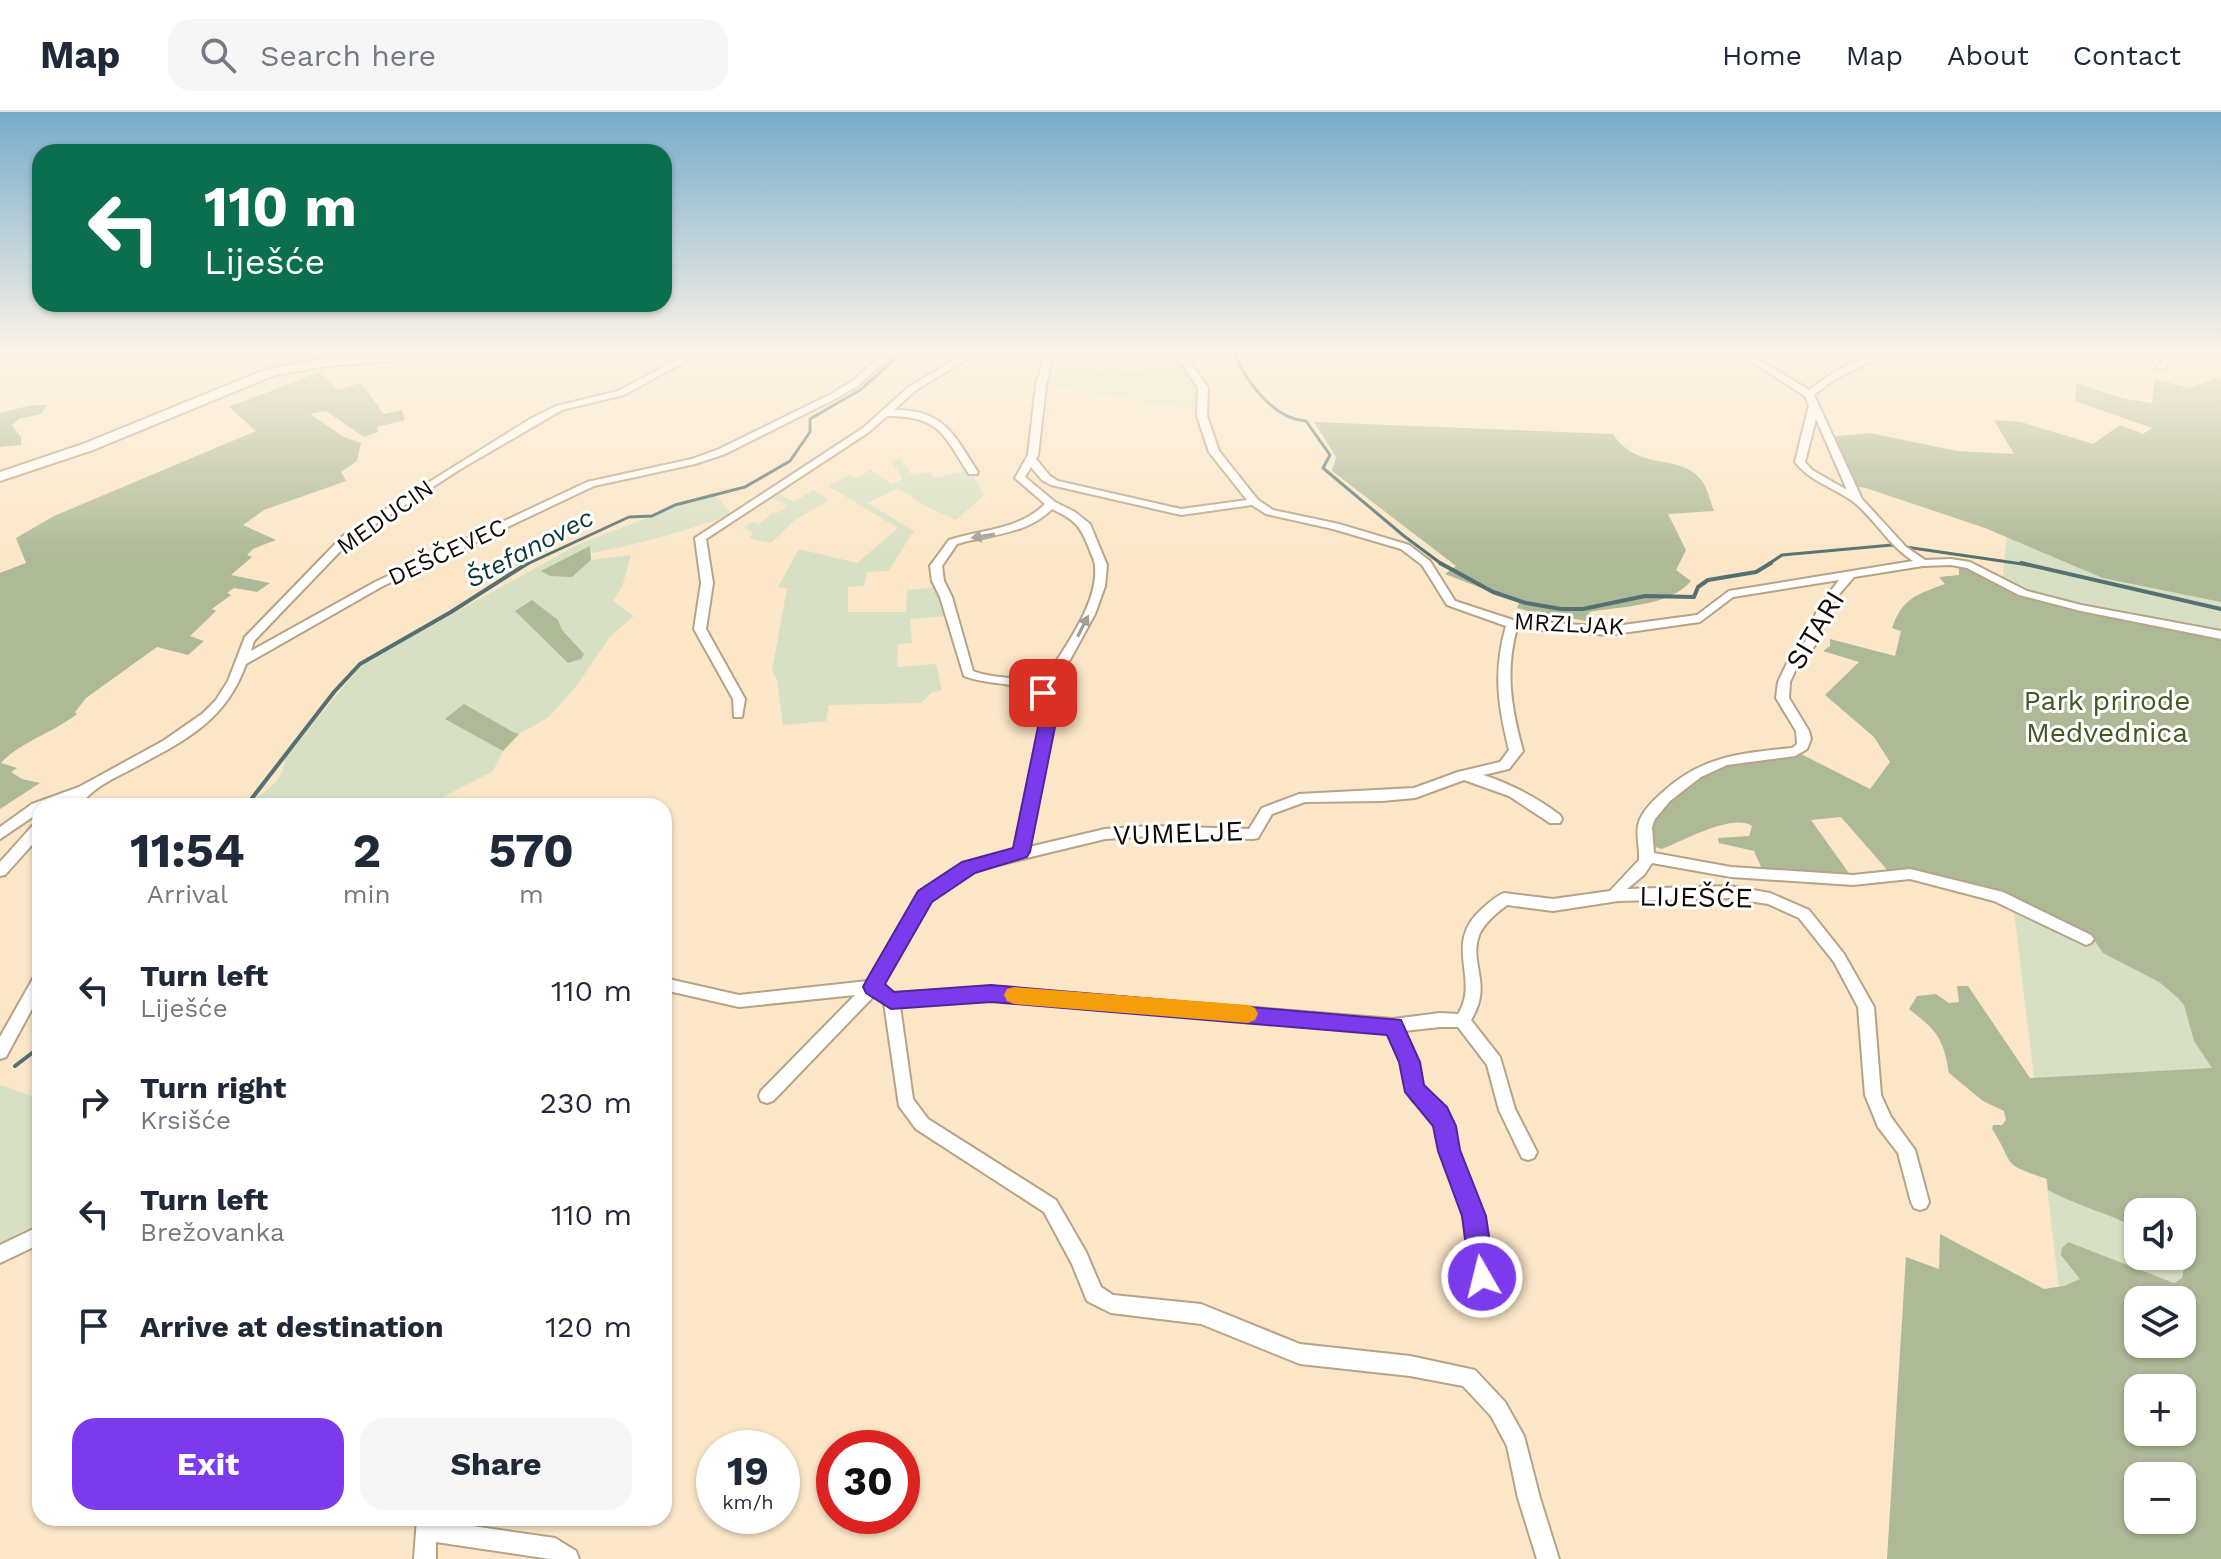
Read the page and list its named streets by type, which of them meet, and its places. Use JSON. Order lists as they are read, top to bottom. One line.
{"streets":{"street":["MEDUCIN","DEŠČEVEC","MRZLJAK","SITARI","VUMELJE","LIJEŠĆE"]},"crossings":[["MEDUCIN","DEŠČEVEC"],["MRZLJAK","SITARI"],["MRZLJAK","VUMELJE"]],"water":["Štefanovec"],"parks":["Park prirode Medvednica"],"page":{"header":"Map","search":"Search here","nav":["Home","Map","About","Contact"],"turn":["110 m","Liješće"],"eta":["11:54","Arrival","2","min","570","m"],"list":[{"name":"Turn left","note":"Liješće","value":"110 m"},{"name":"Turn right","note":"Krsišće","value":"230 m"},{"name":"Turn left","note":"Brežovanka","value":"110 m"},{"name":"Arrive at destination","value":"120 m"}],"map_buttons":["+","−"],"buttons":["Exit","Share"],"speed":"19 km/h","limit":"30"}}
